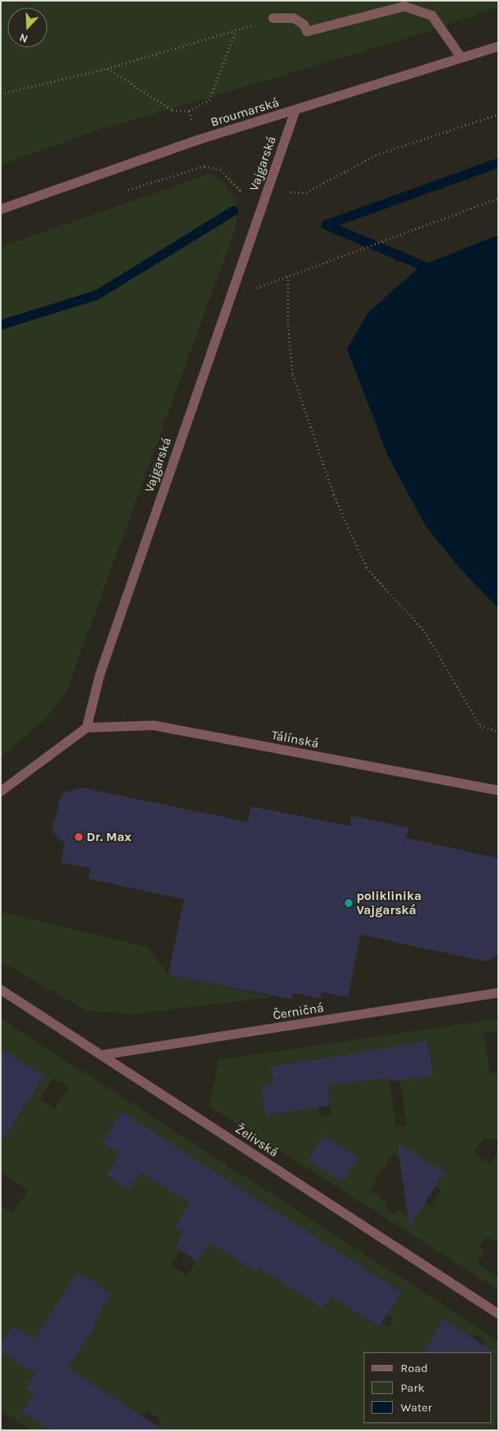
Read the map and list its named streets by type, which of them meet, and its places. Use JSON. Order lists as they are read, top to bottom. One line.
{"streets":{"street":["Broumarská","Vajgarská","Tálínská","Černičná","Želivská"]},"crossings":[["Broumarská","Vajgarská"],["Vajgarská","Tálínská"],["Černičná","Želivská"]],"places":["Dr. Max","poliklinika Vajgarská"],"legend":["Road","Park","Water"],"north":"bottom"}
